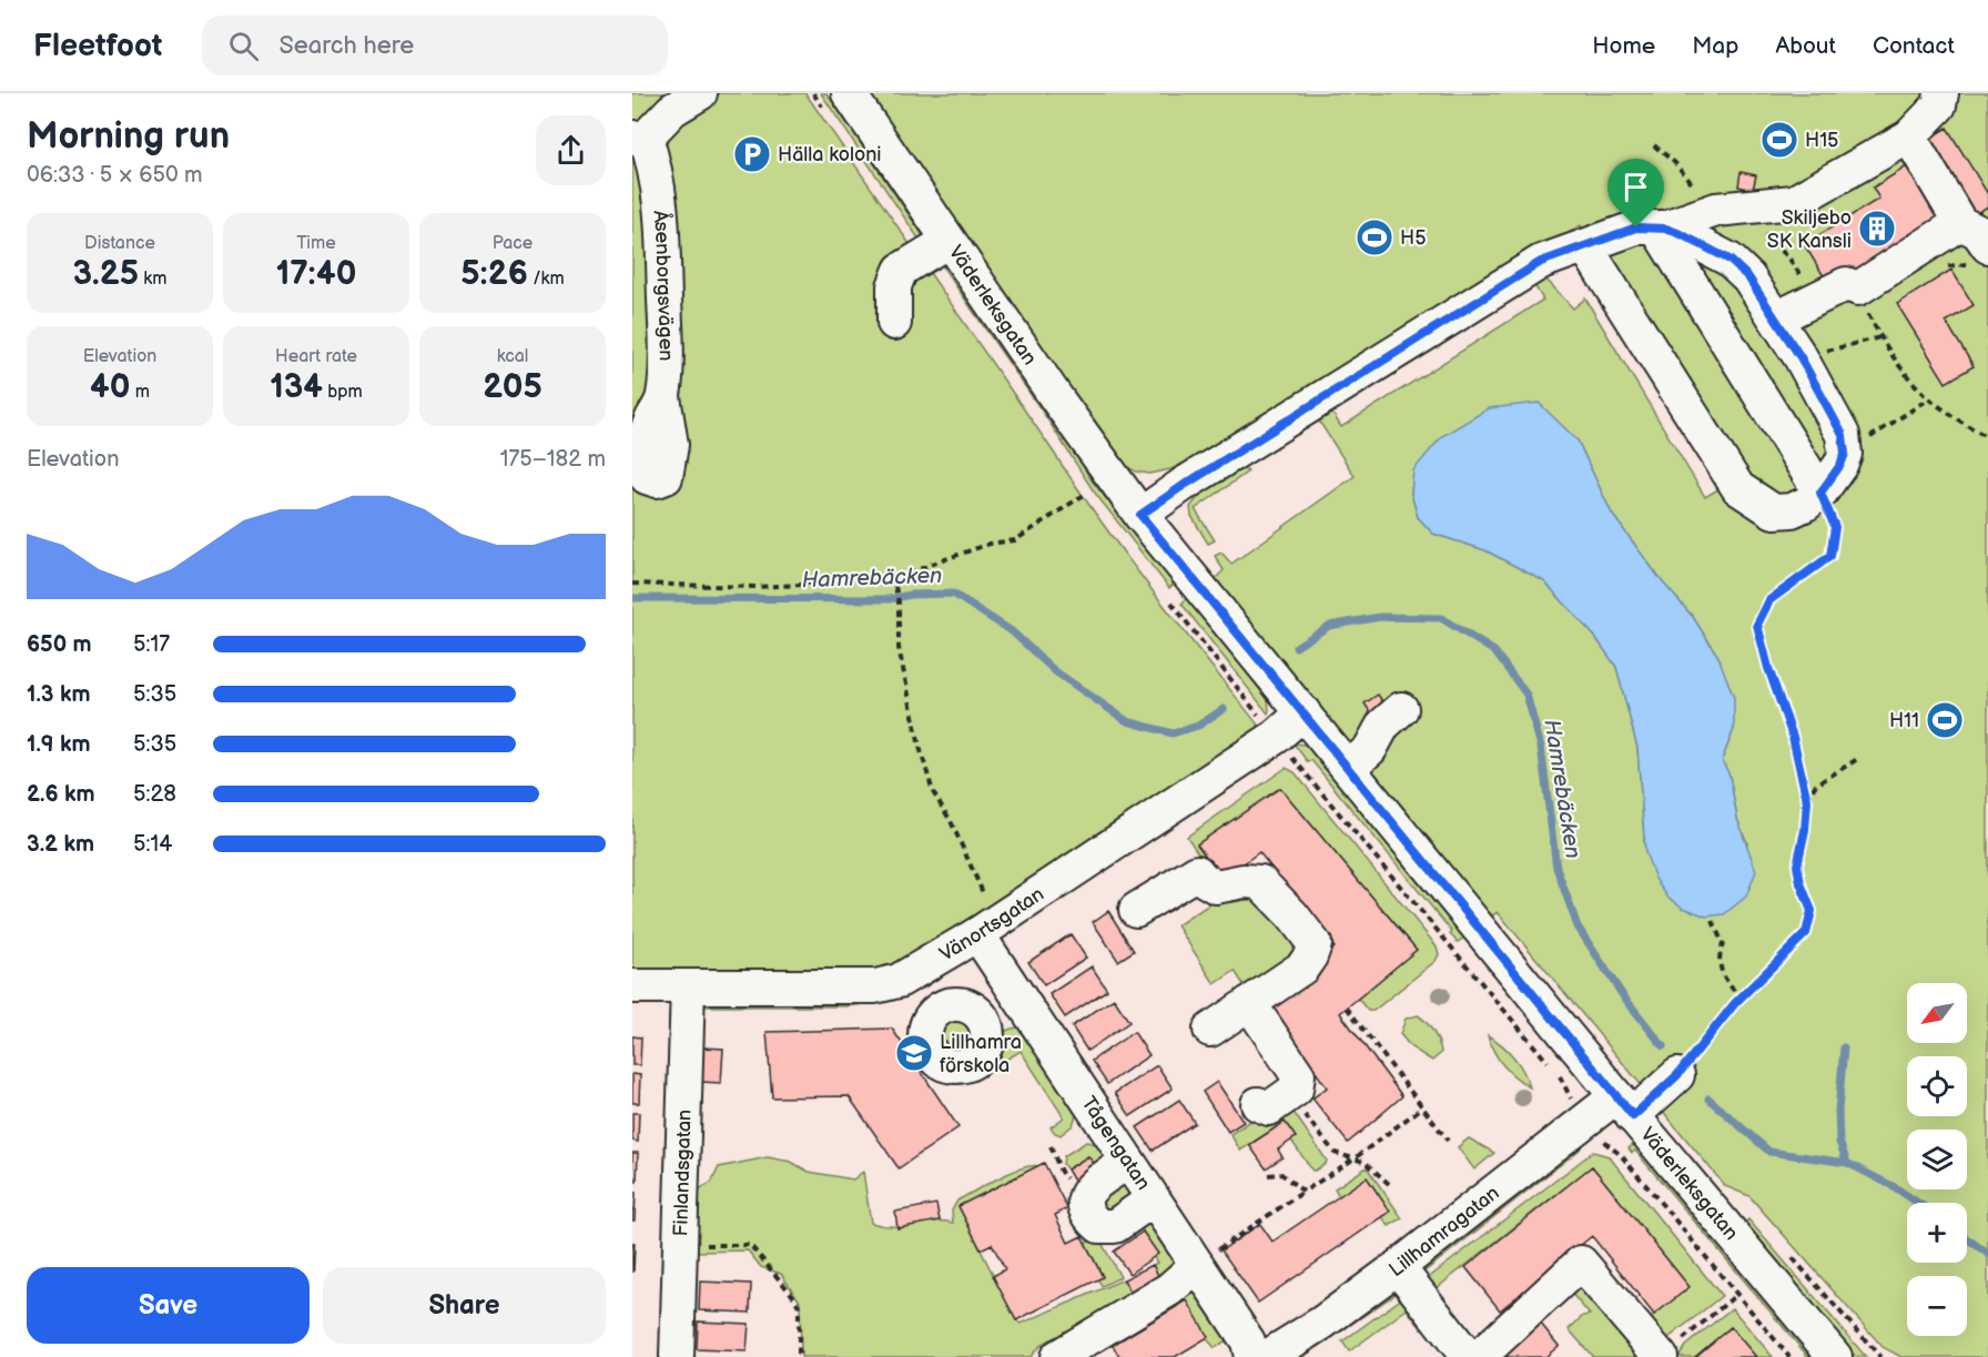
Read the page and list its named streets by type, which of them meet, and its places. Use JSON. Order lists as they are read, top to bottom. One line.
{"streets":{"street":["Åsenborgsvägen","Väderleksgatan","Vänortsgatan","Tågengatan","Finlandsgatan","Lillhamragatan"]},"crossings":[["Väderleksgatan","Vänortsgatan"],["Väderleksgatan","Lillhamragatan"],["Vänortsgatan","Tågengatan"],["Vänortsgatan","Finlandsgatan"]],"water":["Hamrebäcken"],"places":{"sports":["H15","H5","H11"],"parking":["Hälla koloni"],"building":["Skiljebo SK Kansli"],"school or university":["Lillhamra förskola"]},"north":"bottom left","page":{"header":"Fleetfoot","search":"Search here","nav":["Home","Map","About","Contact"],"heading":["Morning run","06:33 · 5 × 650 m"],"stats":[["Distance","3.25 km"],["Time","17:40"],["Pace","5:26 /km"],["Elevation","40 m"],["Heart rate","134 bpm"],["kcal","205"]],"chart":["Elevation","175–182 m"],"list":[{"name":"650 m","note":"5:17"},{"name":"1.3 km","note":"5:35"},{"name":"1.9 km","note":"5:35"},{"name":"2.6 km","note":"5:28"},{"name":"3.2 km","note":"5:14"}],"map_buttons":["+","−"],"buttons":["Save","Share"]}}
